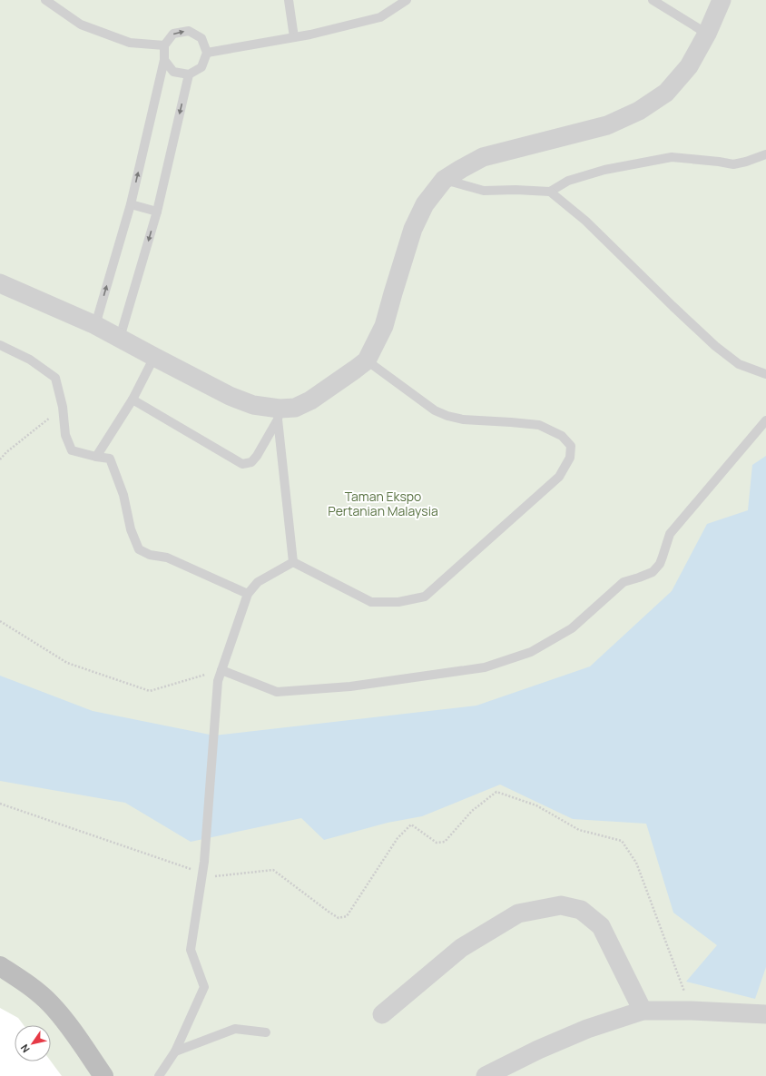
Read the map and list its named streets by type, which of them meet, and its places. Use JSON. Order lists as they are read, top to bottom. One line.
{"parks":["Taman Ekspo Pertanian Malaysia"],"north":"bottom left"}
